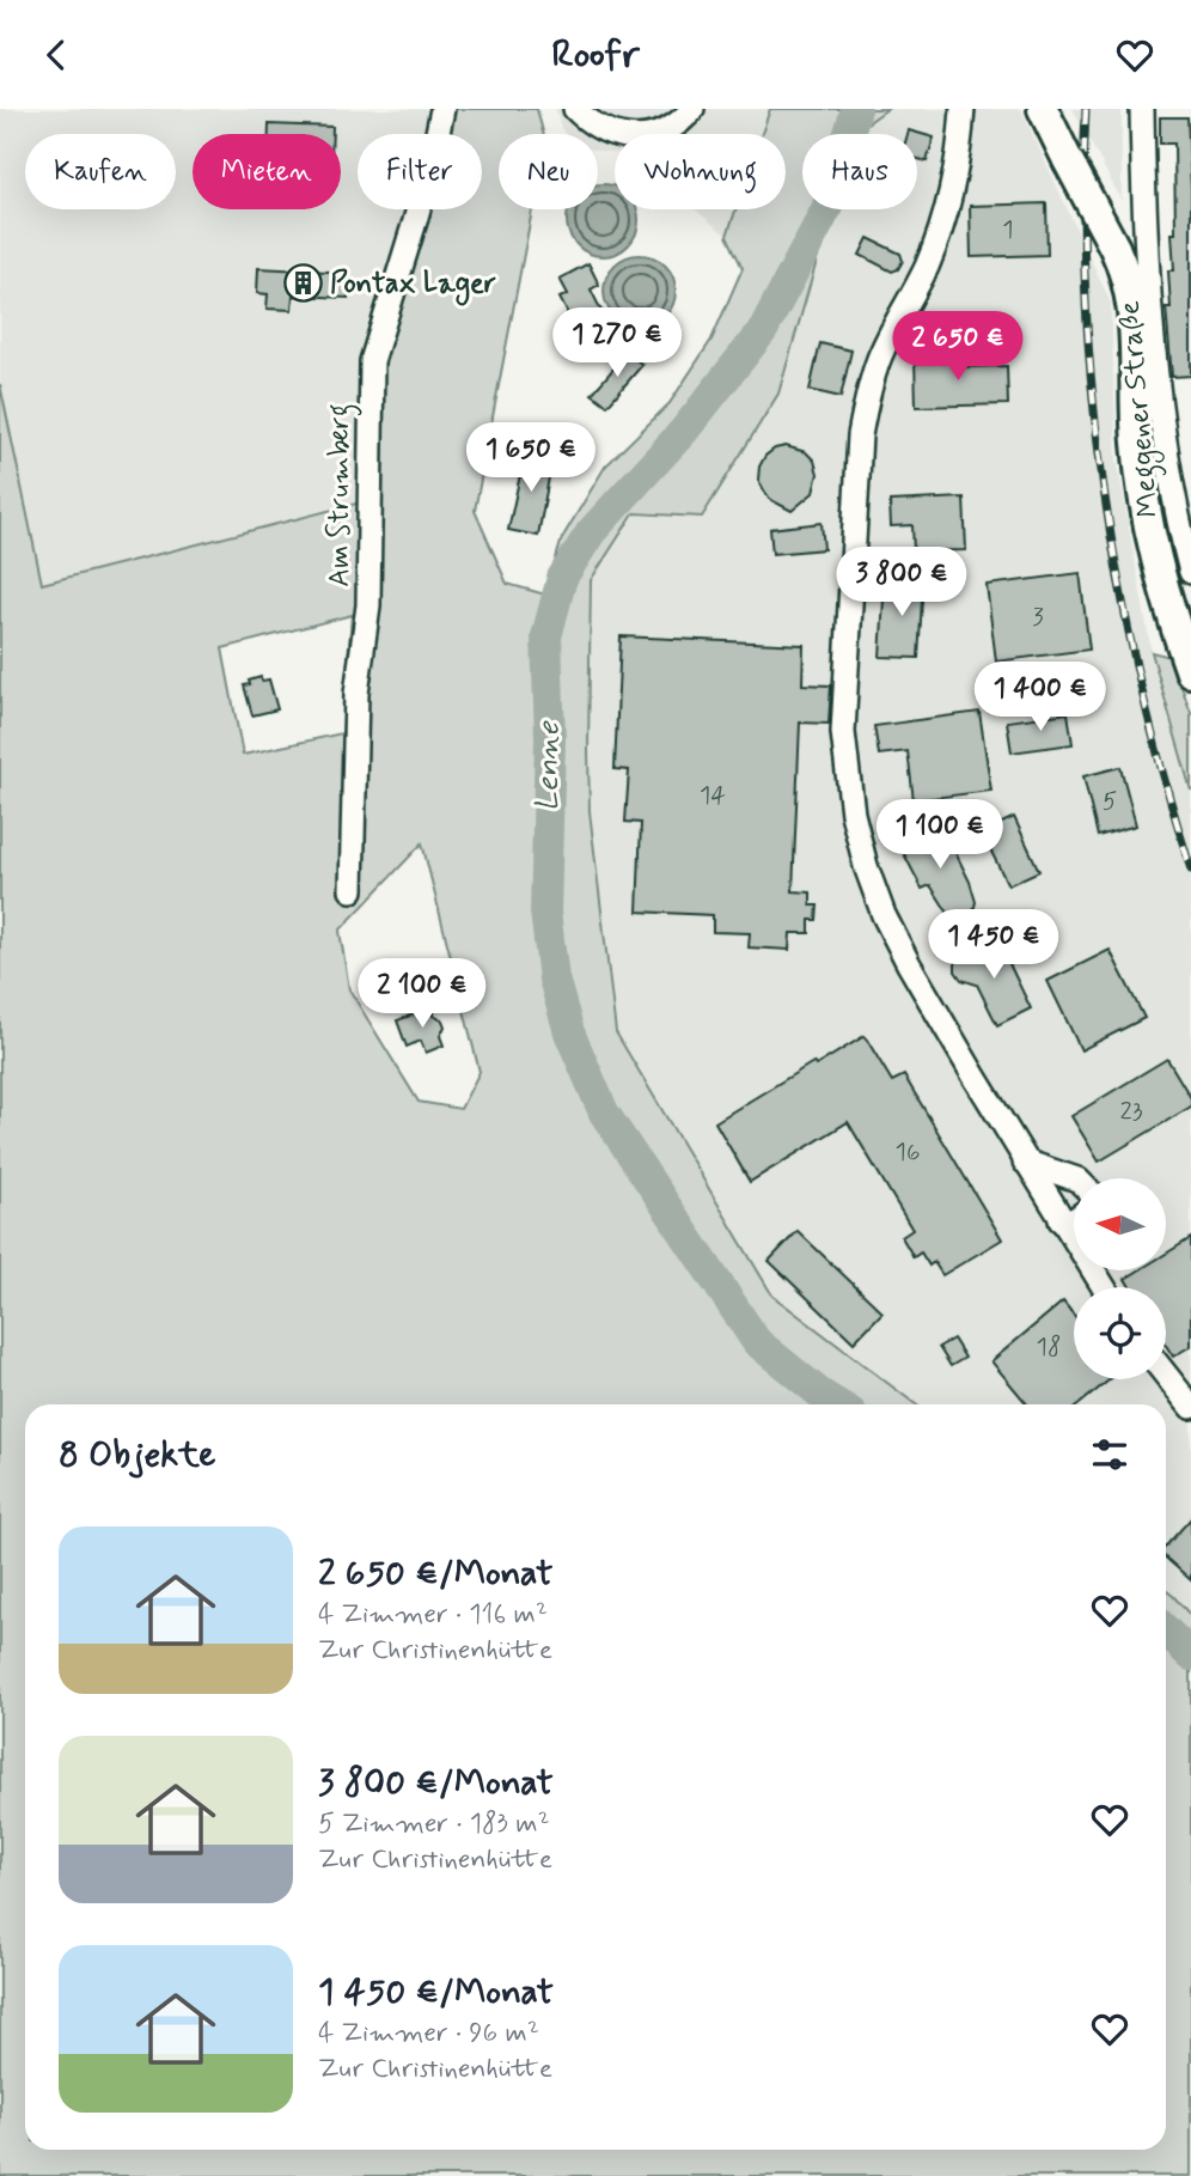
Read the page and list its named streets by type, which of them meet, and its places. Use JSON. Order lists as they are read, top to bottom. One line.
{"streets":{"main road":["Meggener Straße"],"street":["Am Strumberg"]},"water":["Lenne"],"places":{"building":["Pontax Lager"]},"house_numbers":["1","3","14","5","23","16","18"],"north":"left","page":{"header":"Roofr","chip":["Kaufen","Mieten","Filter","Neu","Wohnung","Haus"],"price":["1 270 €","2 650 €","1 650 €","3 800 €","1 400 €","1 100 €","1 450 €","2 100 €"],"heading":"8 Objekte","list":[{"name":"2 650 €/Monat","note":"4 Zimmer · 116 m² · Zur Christinenhütte"},{"name":"3 800 €/Monat","note":"5 Zimmer · 183 m² · Zur Christinenhütte"},{"name":"1 450 €/Monat","note":"4 Zimmer · 96 m² · Zur Christinenhütte"}]}}
